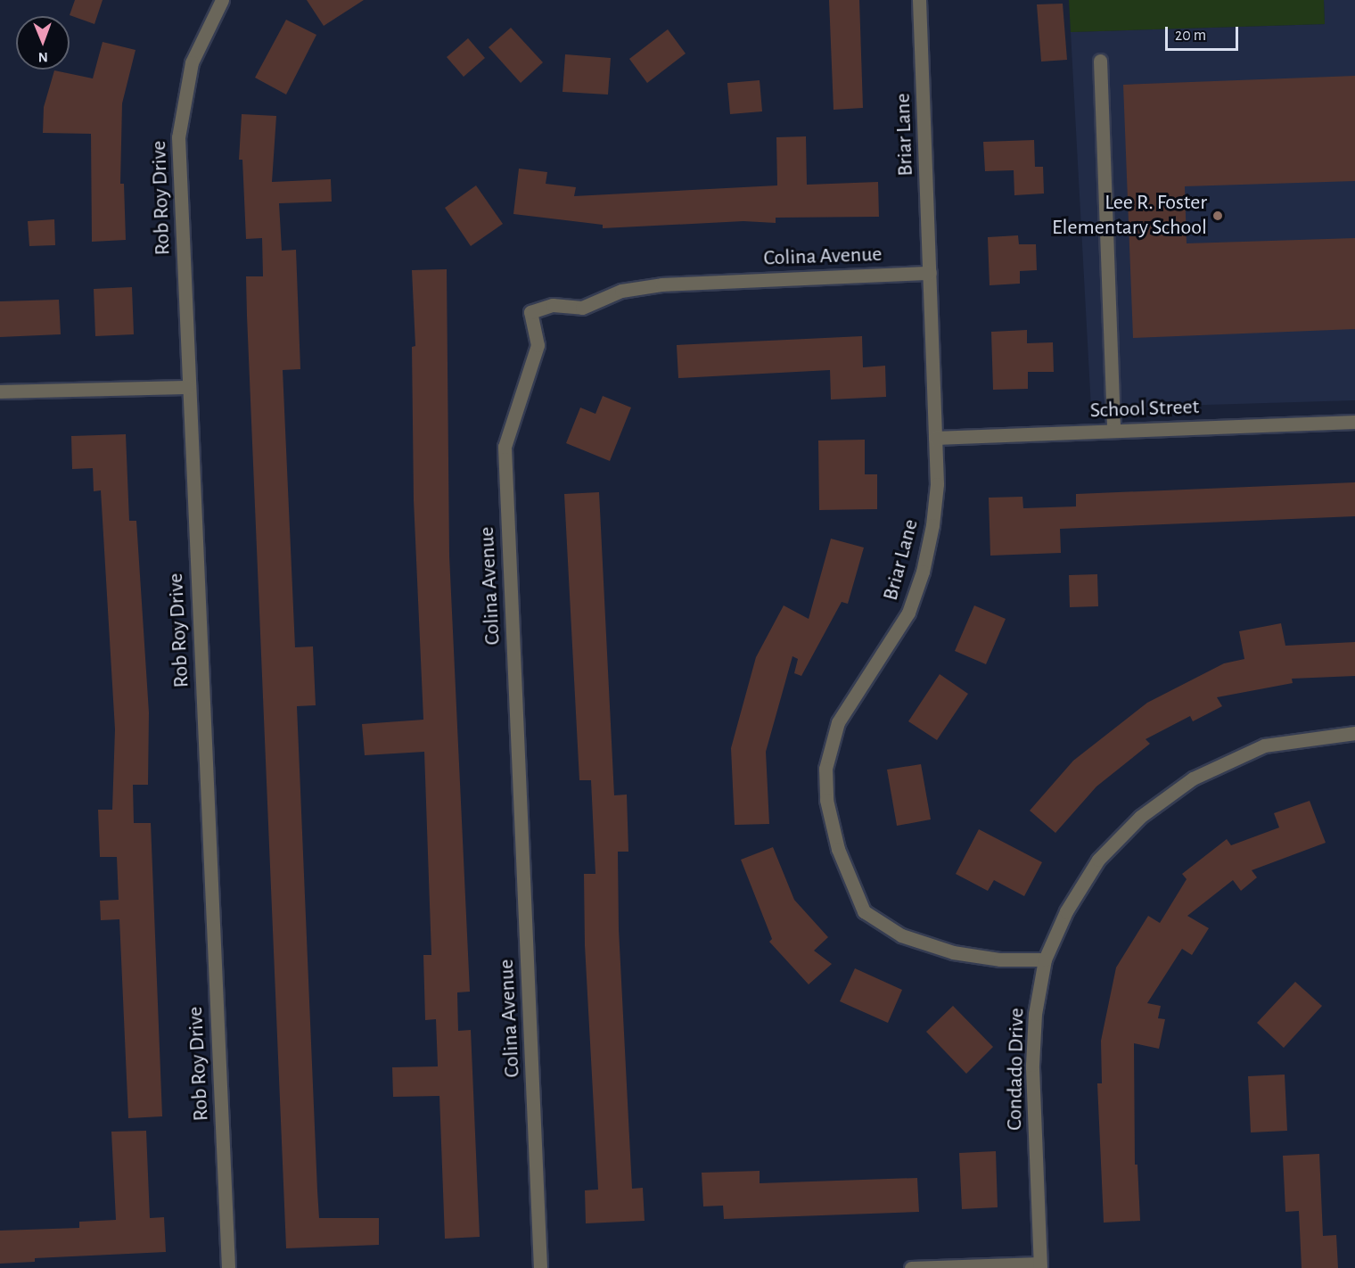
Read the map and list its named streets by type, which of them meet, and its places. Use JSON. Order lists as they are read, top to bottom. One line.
{"streets":{"street":["Briar Lane","Rob Roy Drive","Colina Avenue","School Street","Condado Drive"]},"crossings":[["Briar Lane","Colina Avenue"],["Briar Lane","School Street"],["Briar Lane","Condado Drive"]],"places":["Lee R. Foster Elementary School"],"scale_bar":"20 m","north":"bottom"}
